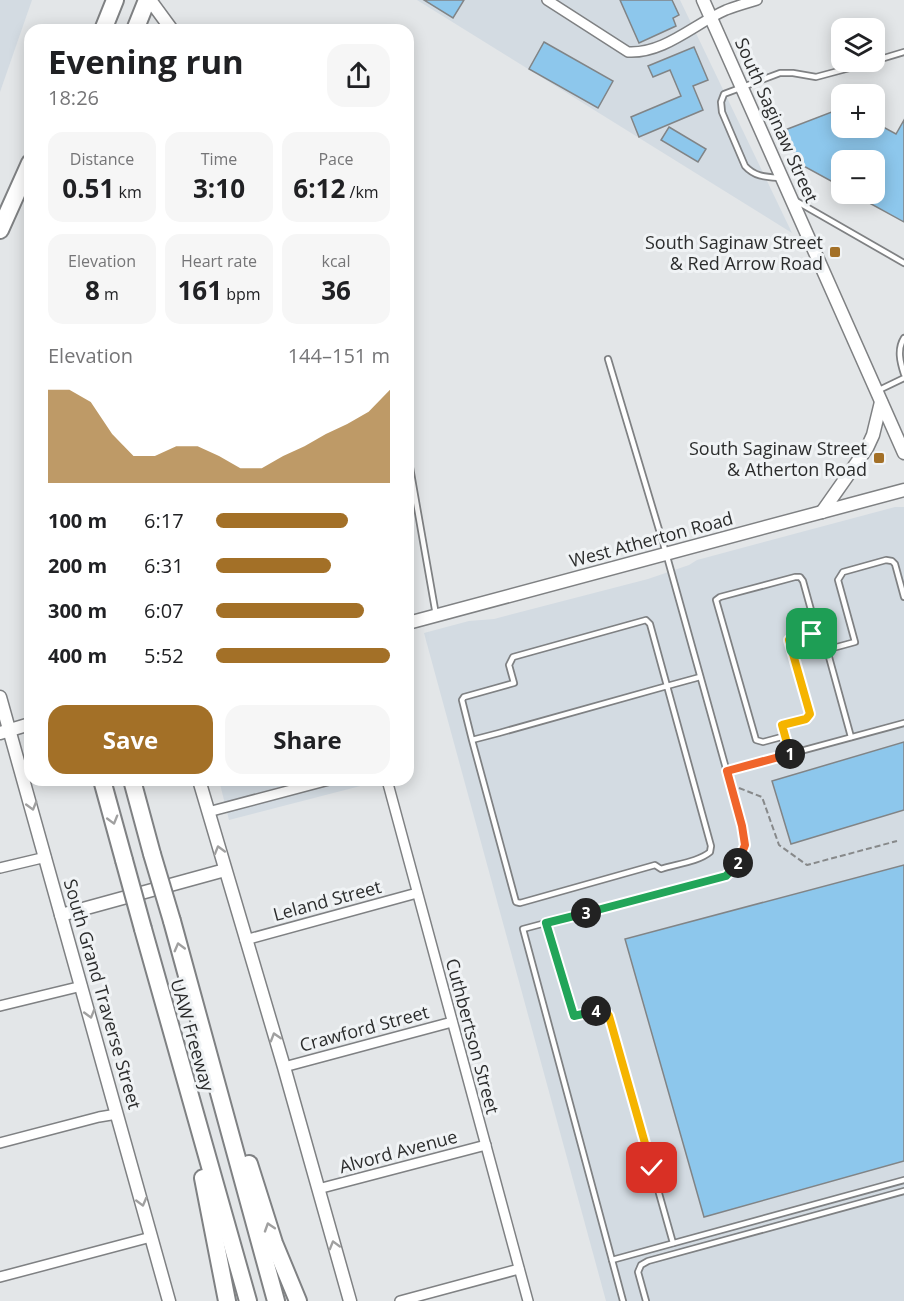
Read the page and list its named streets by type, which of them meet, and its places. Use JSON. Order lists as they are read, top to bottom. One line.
{"streets":{"highway":["UAW Freeway"],"main road":["South Saginaw Street","West Atherton Road","South Grand Traverse Street"],"street":["Leland Street","Crawford Street","Cuthbertson Street","Alvord Avenue"]},"crossings":[["Leland Street","Cuthbertson Street"],["Crawford Street","Cuthbertson Street"],["Cuthbertson Street","Alvord Avenue"]],"one_way":["South Grand Traverse Street"],"places":{"transit":["South Saginaw Street & Red Arrow Road","South Saginaw Street & Atherton Road"]},"page":{"map_buttons":["+","−"],"heading":["Evening run","18:26"],"stats":[["Distance","0.51 km"],["Time","3:10"],["Pace","6:12 /km"],["Elevation","8 m"],["Heart rate","161 bpm"],["kcal","36"]],"chart":["Elevation","144–151 m"],"list":[{"name":"100 m","note":"6:17"},{"name":"200 m","note":"6:31"},{"name":"300 m","note":"6:07"},{"name":"400 m","note":"5:52"}],"buttons":["Save","Share"],"pins":["1","2","3","4"]}}
